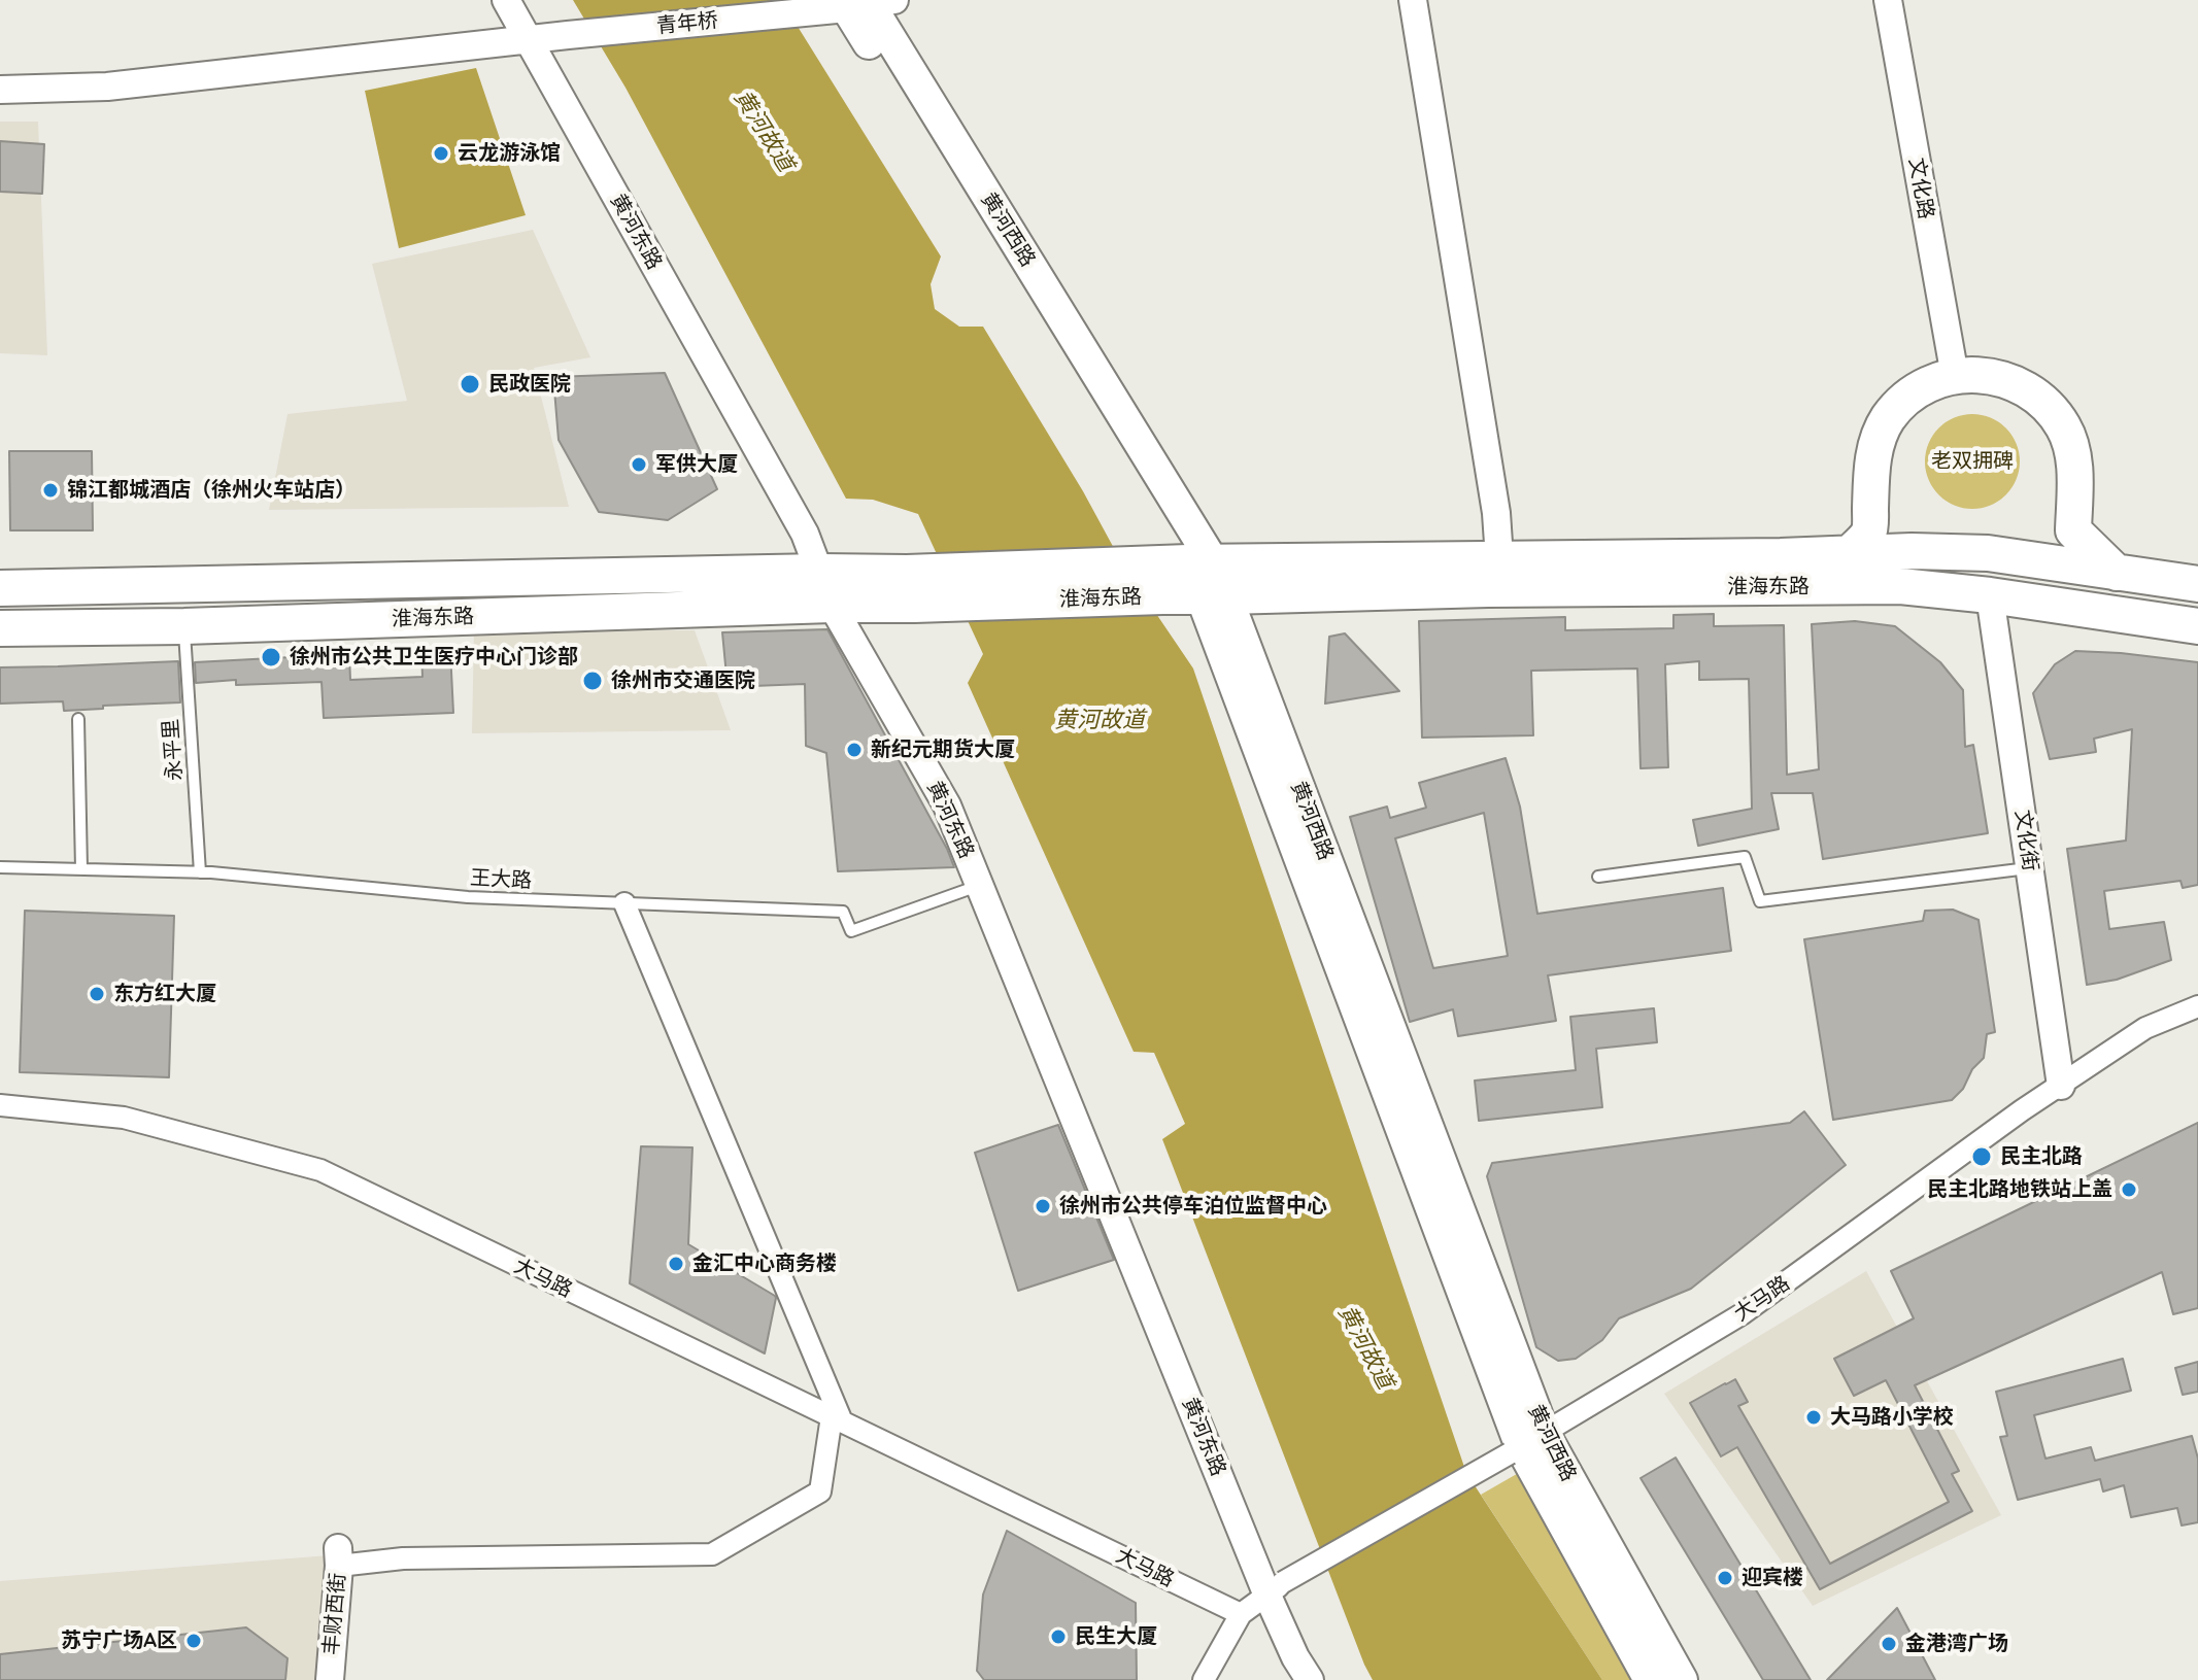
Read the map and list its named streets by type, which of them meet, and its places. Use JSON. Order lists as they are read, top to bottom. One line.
{"streets":{"main road":["黄河西路","淮海东路"],"street":["青年桥","文化路","黄河东路","文化街","大马路","丰财西街"],"lane":["永平里","王大路"]},"crossings":[["青年桥","黄河西路"],["青年桥","黄河东路"],["黄河西路","淮海东路"],["黄河西路","大马路"],["黄河东路","淮海东路"],["黄河东路","王大路"],["黄河东路","大马路"],["淮海东路","永平里"],["淮海东路","文化街"],["永平里","王大路"],["文化街","大马路"]],"water":["黄河故道"],"parks":["老双拥碑"],"places":["云龙游泳馆","民政医院","军供大厦","锦江都城酒店（徐州火车站店）","徐州市公共卫生医疗中心门诊部","徐州市交通医院","新纪元期货大厦","东方红大厦","民主北路","民主北路地铁站上盖","徐州市公共停车泊位监督中心","金汇中心商务楼","大马路小学校","迎宾楼","民生大厦","苏宁广场A区","金港湾广场"]}
